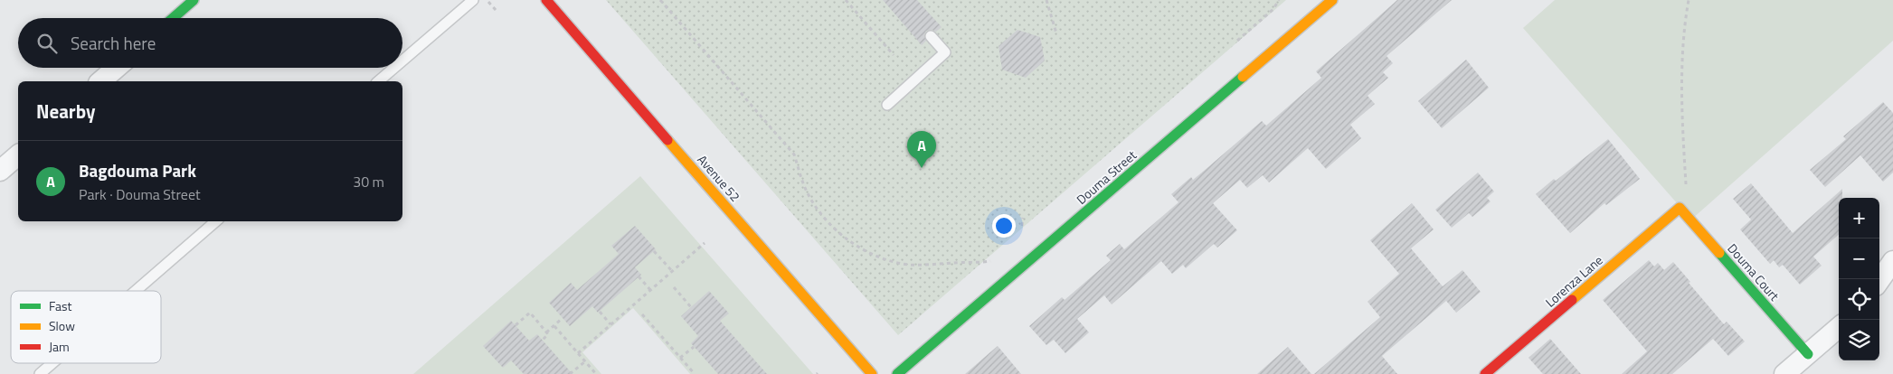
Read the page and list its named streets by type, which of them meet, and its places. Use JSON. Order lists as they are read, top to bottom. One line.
{"streets":{"street":["Douma Street","Avenue 52","Douma Court","Lorenza Lane"]},"crossings":[["Douma Court","Lorenza Lane"]],"legend":["Fast","Slow","Jam"],"page":{"search":"Search here","heading":"Nearby","pins":"A","list":[{"mark":"A","name":"Bagdouma Park","note":"Park · Douma Street","value":"30 m"}],"map_buttons":["+","−"]}}
